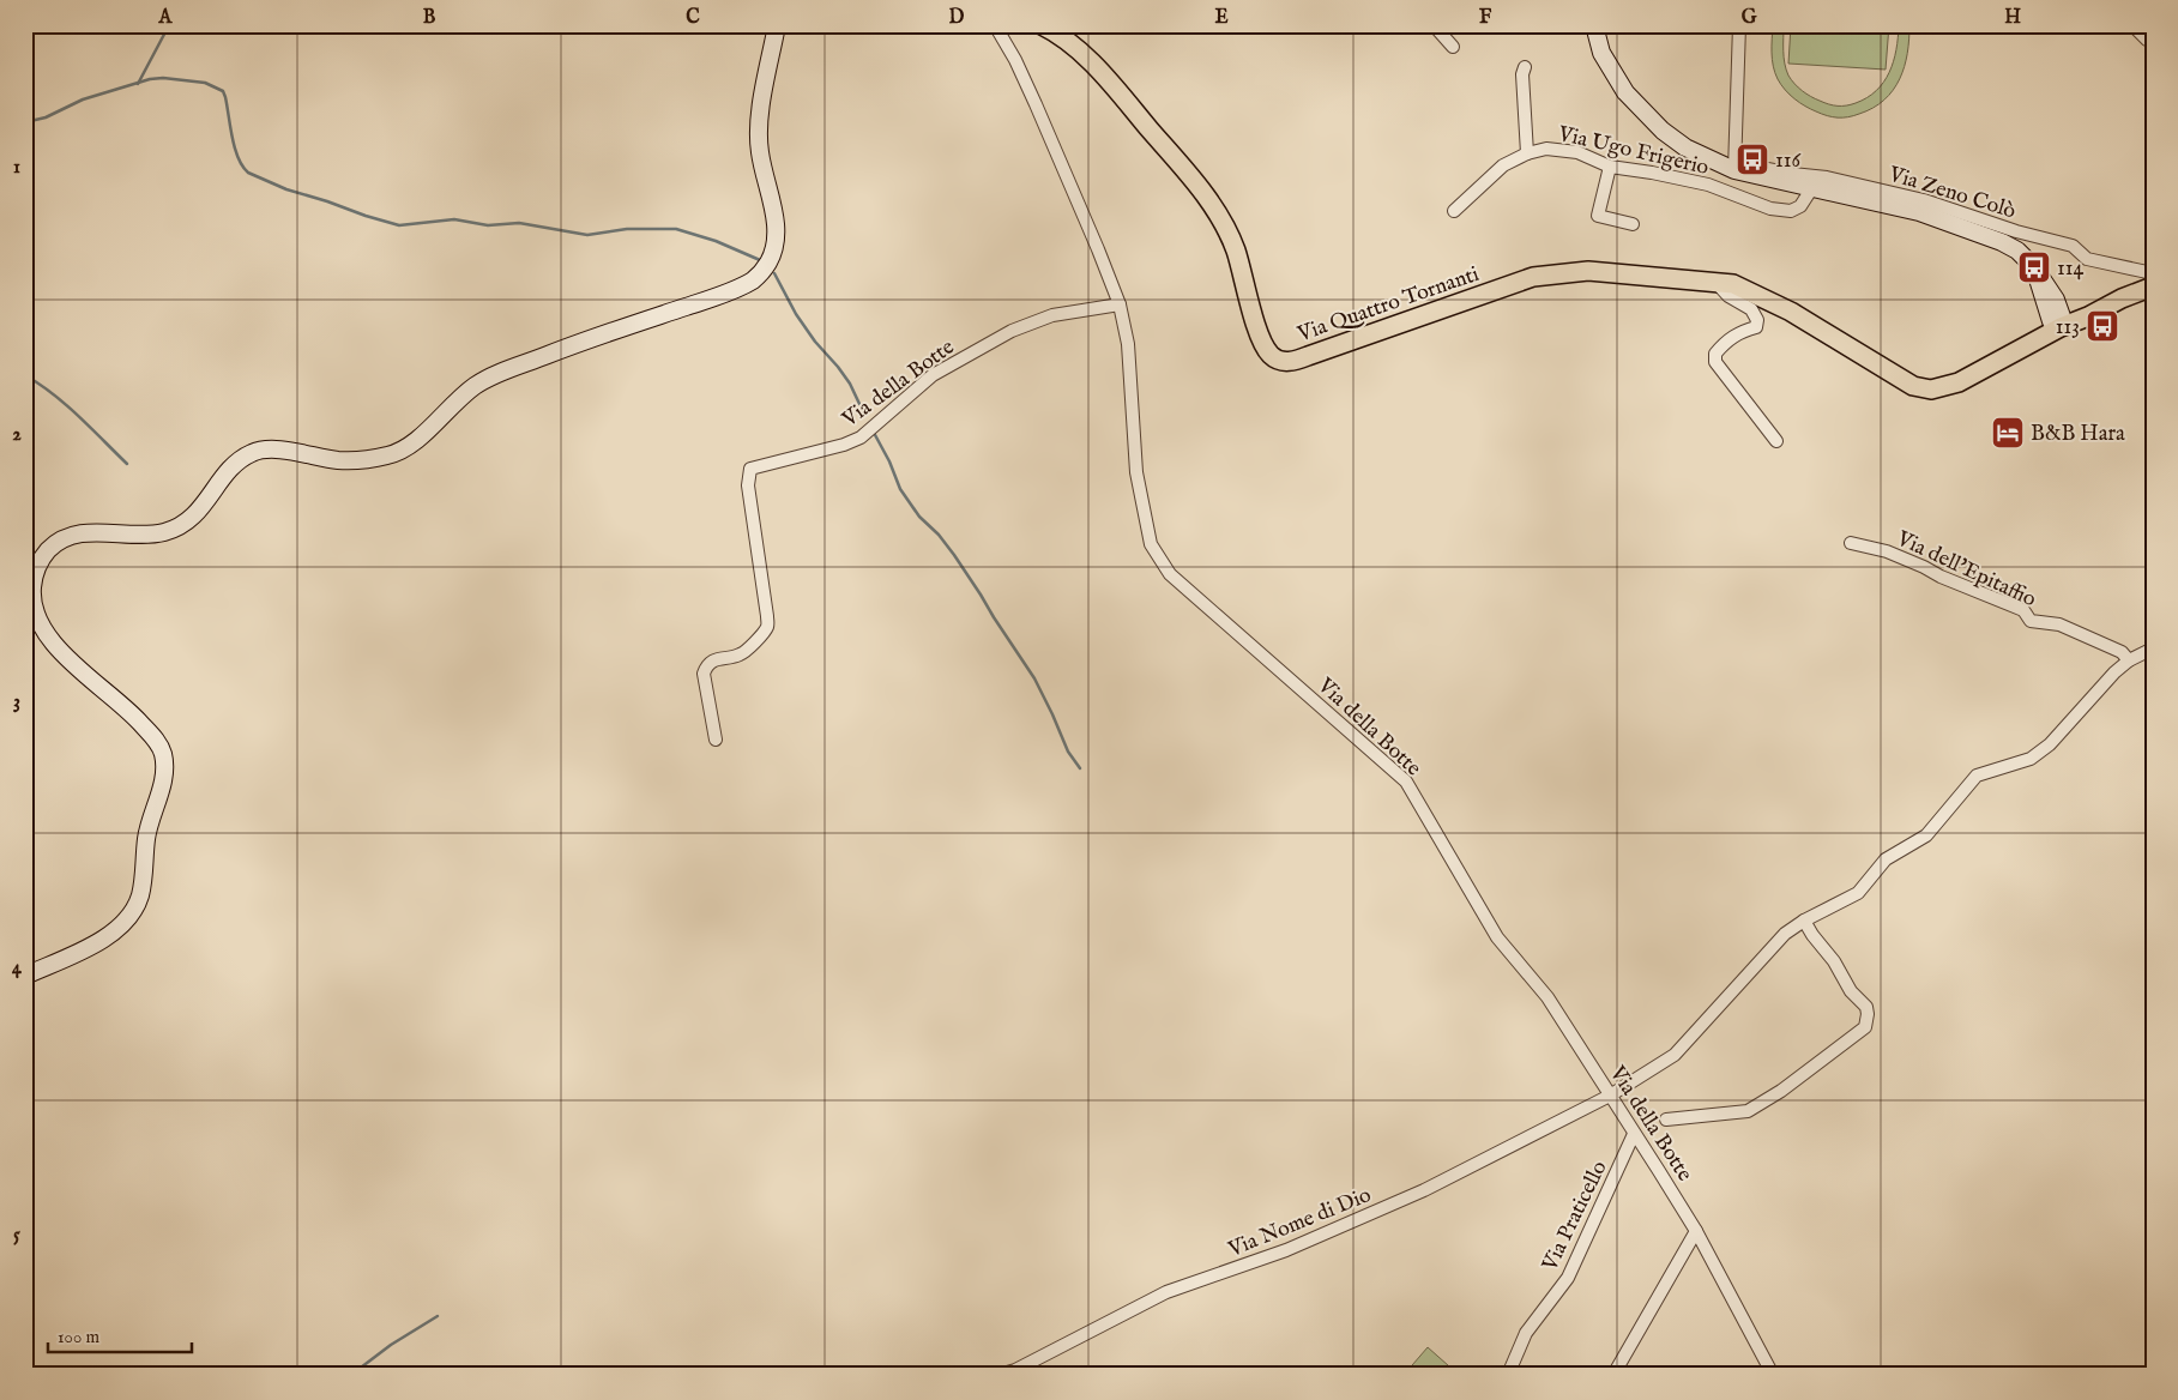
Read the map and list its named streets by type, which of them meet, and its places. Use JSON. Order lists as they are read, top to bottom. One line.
{"streets":{"main road":["Via Quattro Tornanti"],"street":["Via Ugo Frigerio","Via Zeno Colò","Via della Botte","Via dell'Epitaffio","Via Praticello","Via Nome di Dio"]},"crossings":[["Via della Botte","Via Praticello"],["Via della Botte","Via Nome di Dio"]],"places":{"bus stop":["116","114","113"],"hotel":["B&B Hara"]},"scale_bar":"100 m","grid":{"columns":["A","B","C","D","E","F","G","H"],"rows":["1","2","3","4","5"]}}
